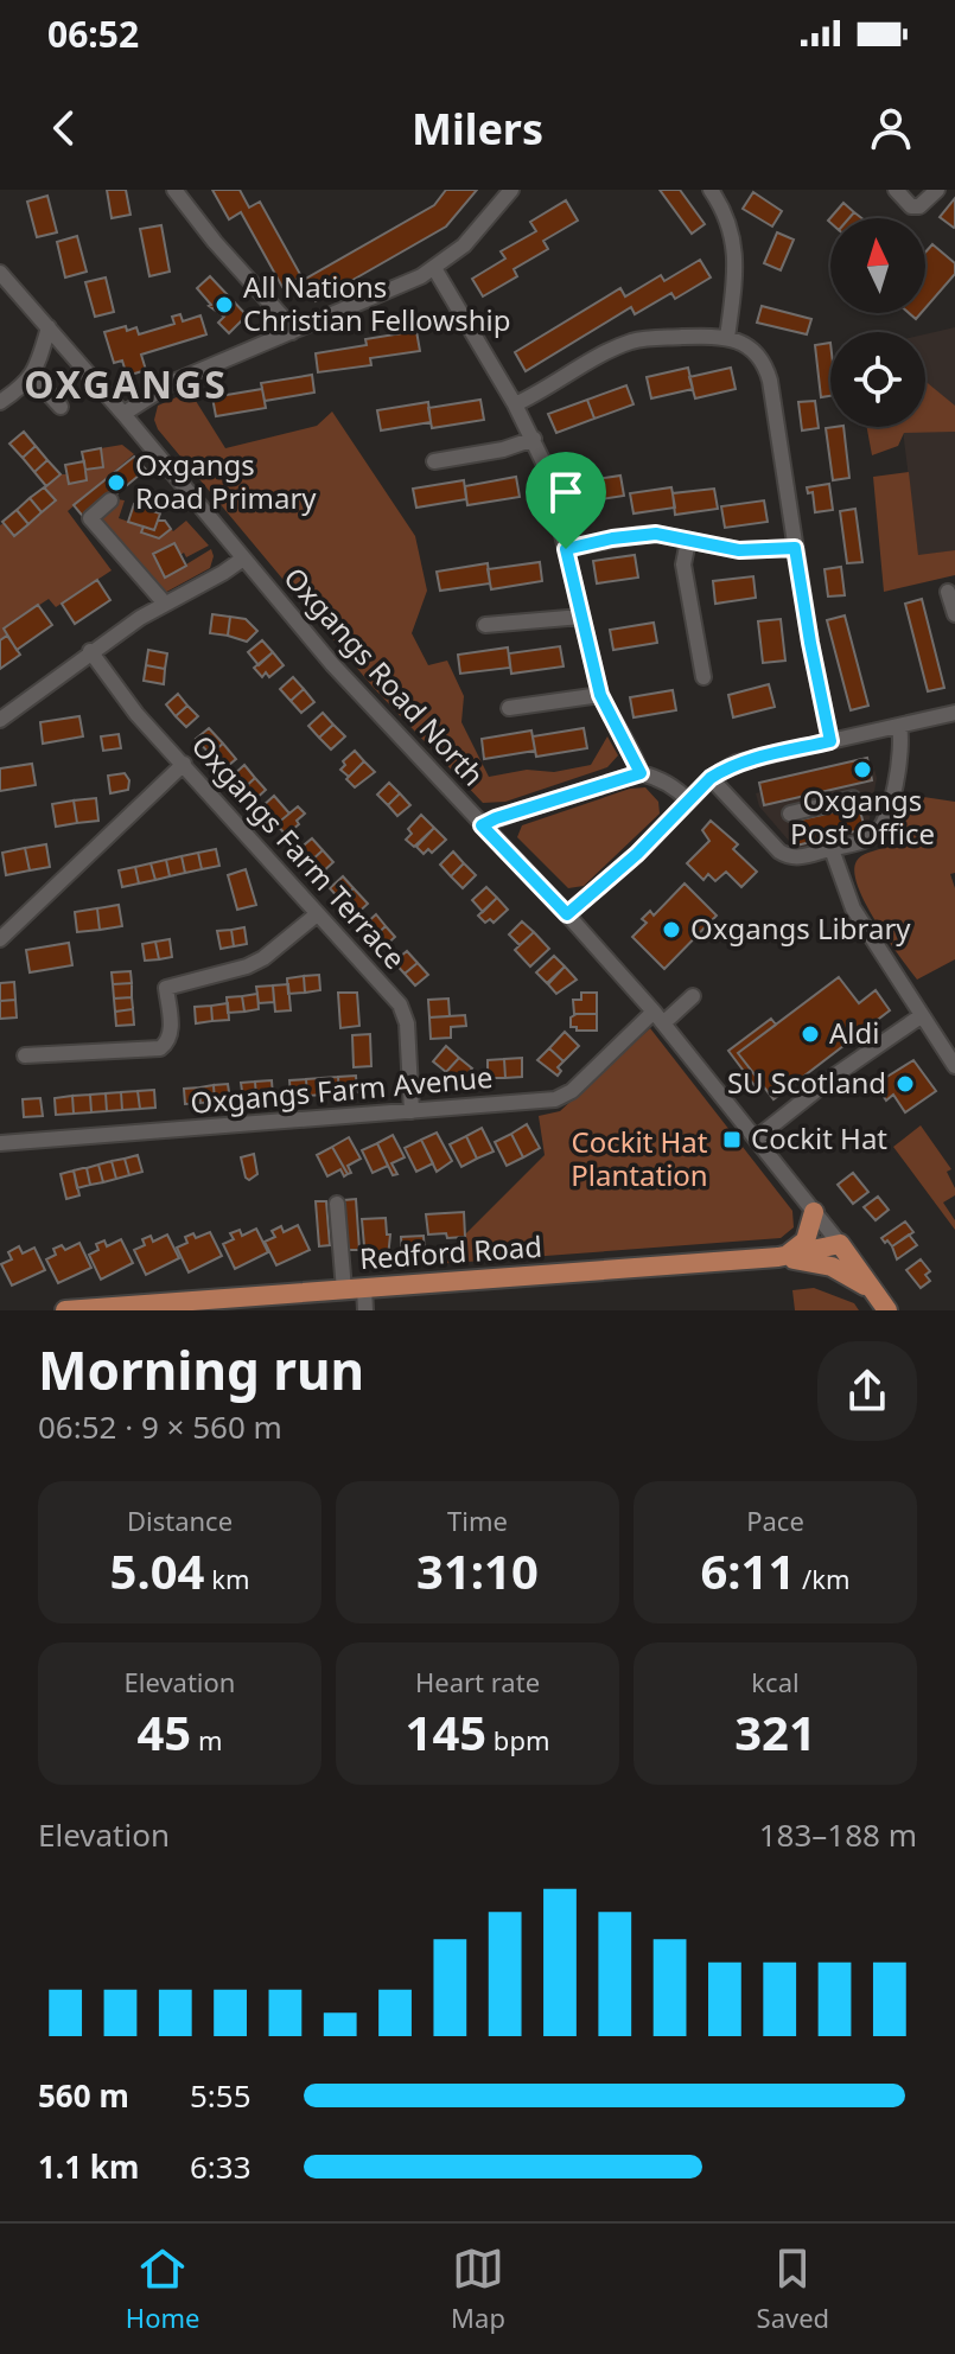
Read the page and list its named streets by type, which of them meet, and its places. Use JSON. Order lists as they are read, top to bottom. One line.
{"streets":{"main road":["Redford Road"],"street":["Oxgangs Road North","Oxgangs Farm Terrace","Oxgangs Farm Avenue"]},"crossings":[["Oxgangs Road North","Oxgangs Farm Avenue"],["Oxgangs Road North","Redford Road"],["Oxgangs Farm Terrace","Oxgangs Farm Avenue"]],"districts":["OXGANGS"],"parks":["Cockit Hat Plantation"],"places":{"other":["All Nations Christian Fellowship","Oxgangs Road Primary","Oxgangs Post Office","Oxgangs Library","Aldi","SU Scotland"],"transit":["Cockit Hat"]},"north":"top","page":{"status":"06:52","header":"Milers","heading":["Morning run","06:52 · 9 × 560 m"],"stats":[["Distance","5.04 km"],["Time","31:10"],["Pace","6:11 /km"],["Elevation","45 m"],["Heart rate","145 bpm"],["kcal","321"]],"chart":["Elevation","183–188 m"],"list":[{"name":"560 m","note":"5:55"},{"name":"1.1 km","note":"6:33"}],"tabs":["Home","Map","Saved"]}}
